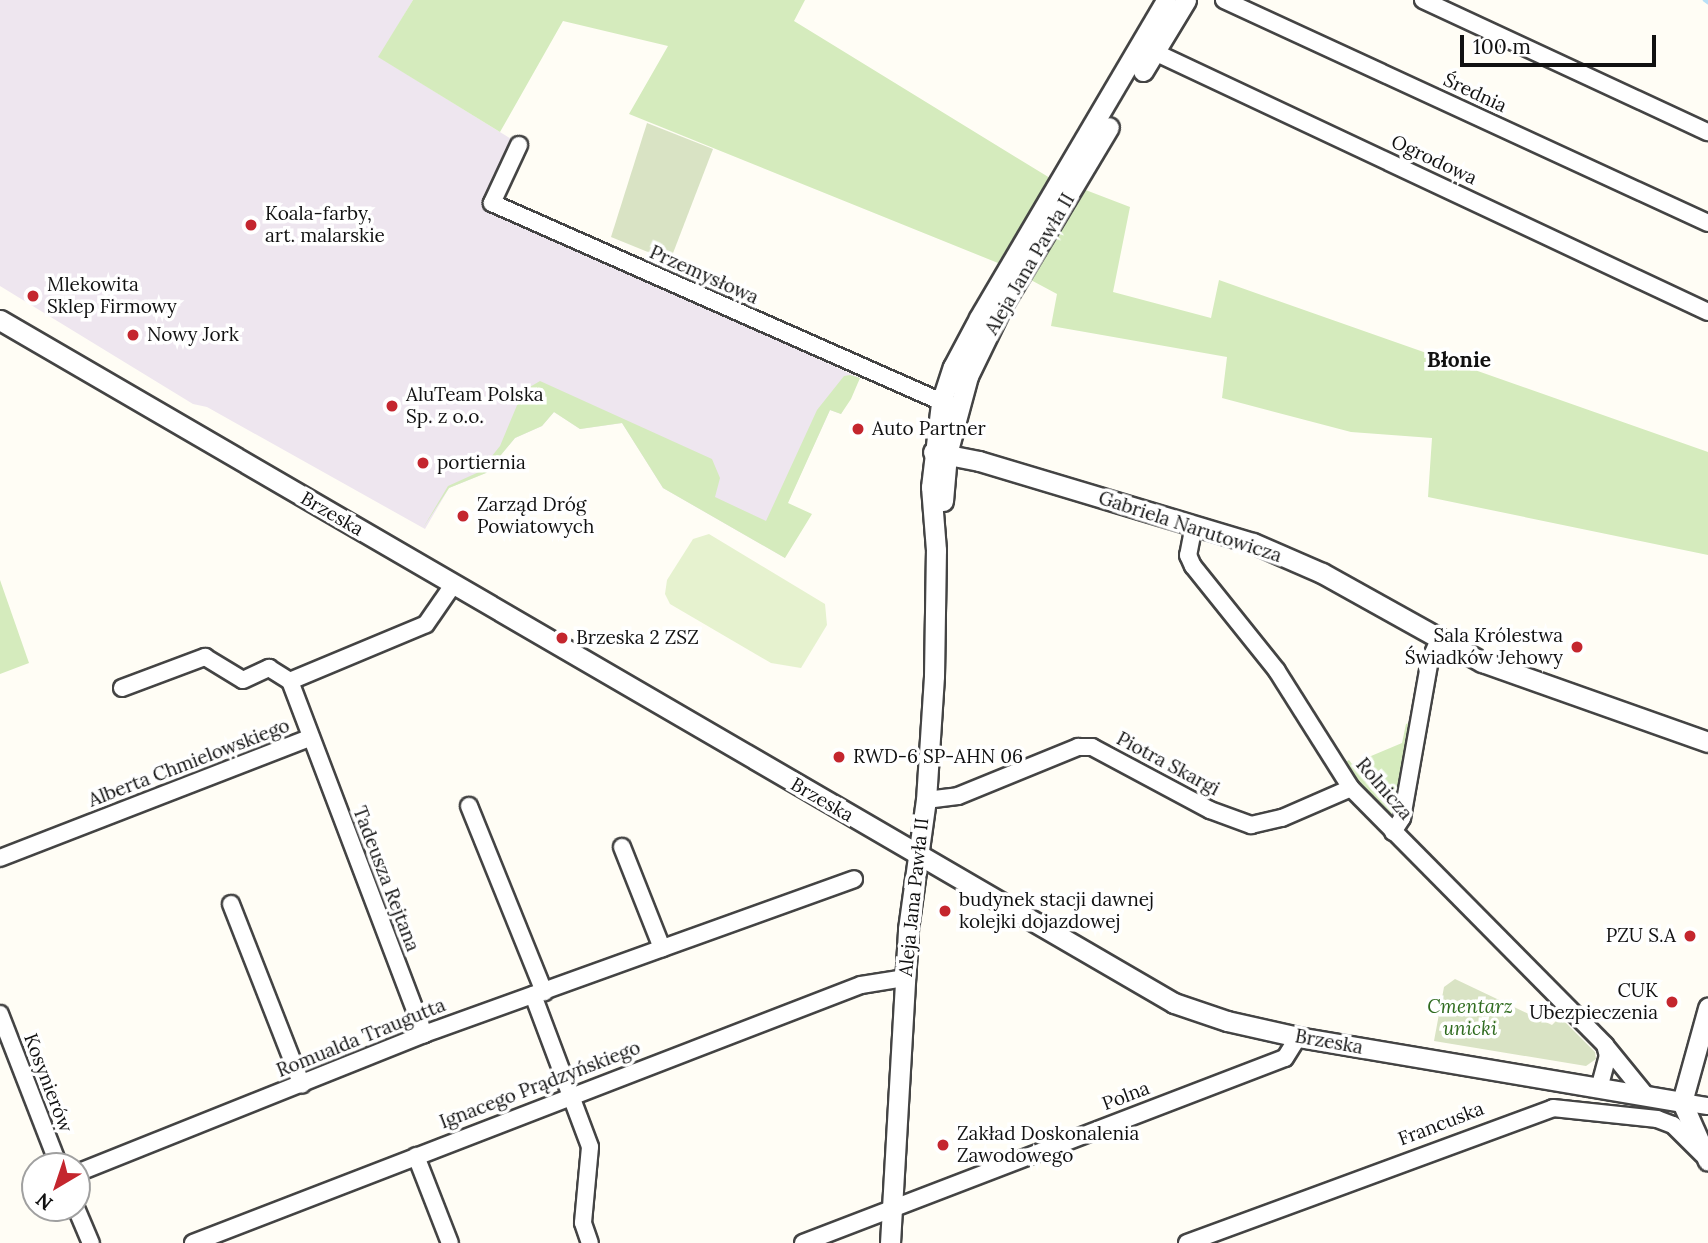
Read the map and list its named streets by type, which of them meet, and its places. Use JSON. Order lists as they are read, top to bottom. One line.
{"streets":{"street":["Średnia","Ogrodowa","Aleja Jana Pawła II","Przemysłowa","Brzeska","Gabriela Narutowicza","Alberta Chmielowskiego","Piotra Skargi","Rolnicza","Tadeusza Rejtana","Romualda Traugutta","Kosynierów","Ignacego Prądzyńskiego","Polna","Francuska"]},"crossings":[["Ogrodowa","Aleja Jana Pawła II"],["Aleja Jana Pawła II","Przemysłowa"],["Aleja Jana Pawła II","Brzeska"],["Aleja Jana Pawła II","Gabriela Narutowicza"],["Aleja Jana Pawła II","Piotra Skargi"],["Aleja Jana Pawła II","Ignacego Prądzyńskiego"],["Aleja Jana Pawła II","Polna"],["Brzeska","Rolnicza"],["Brzeska","Polna"],["Gabriela Narutowicza","Rolnicza"],["Alberta Chmielowskiego","Tadeusza Rejtana"],["Piotra Skargi","Rolnicza"],["Tadeusza Rejtana","Romualda Traugutta"]],"districts":["Błonie"],"parks":["Cmentarz unicki"],"places":["Koala-farby, art. malarskie","Mlekowita Sklep Firmowy","Nowy Jork","AluTeam Polska Sp. z o.o.","Auto Partner","portiernia","Zarząd Dróg Powiatowych","Brzeska 2 ZSZ","Sala Królestwa Świadków Jehowy","RWD-6 SP-AHN 06","budynek stacji dawnej kolejki dojazdowej","PZU S.A","CUK Ubezpieczenia","Zakład Doskonalenia Zawodowego"],"scale_bar":"100 m","north":"bottom left"}
